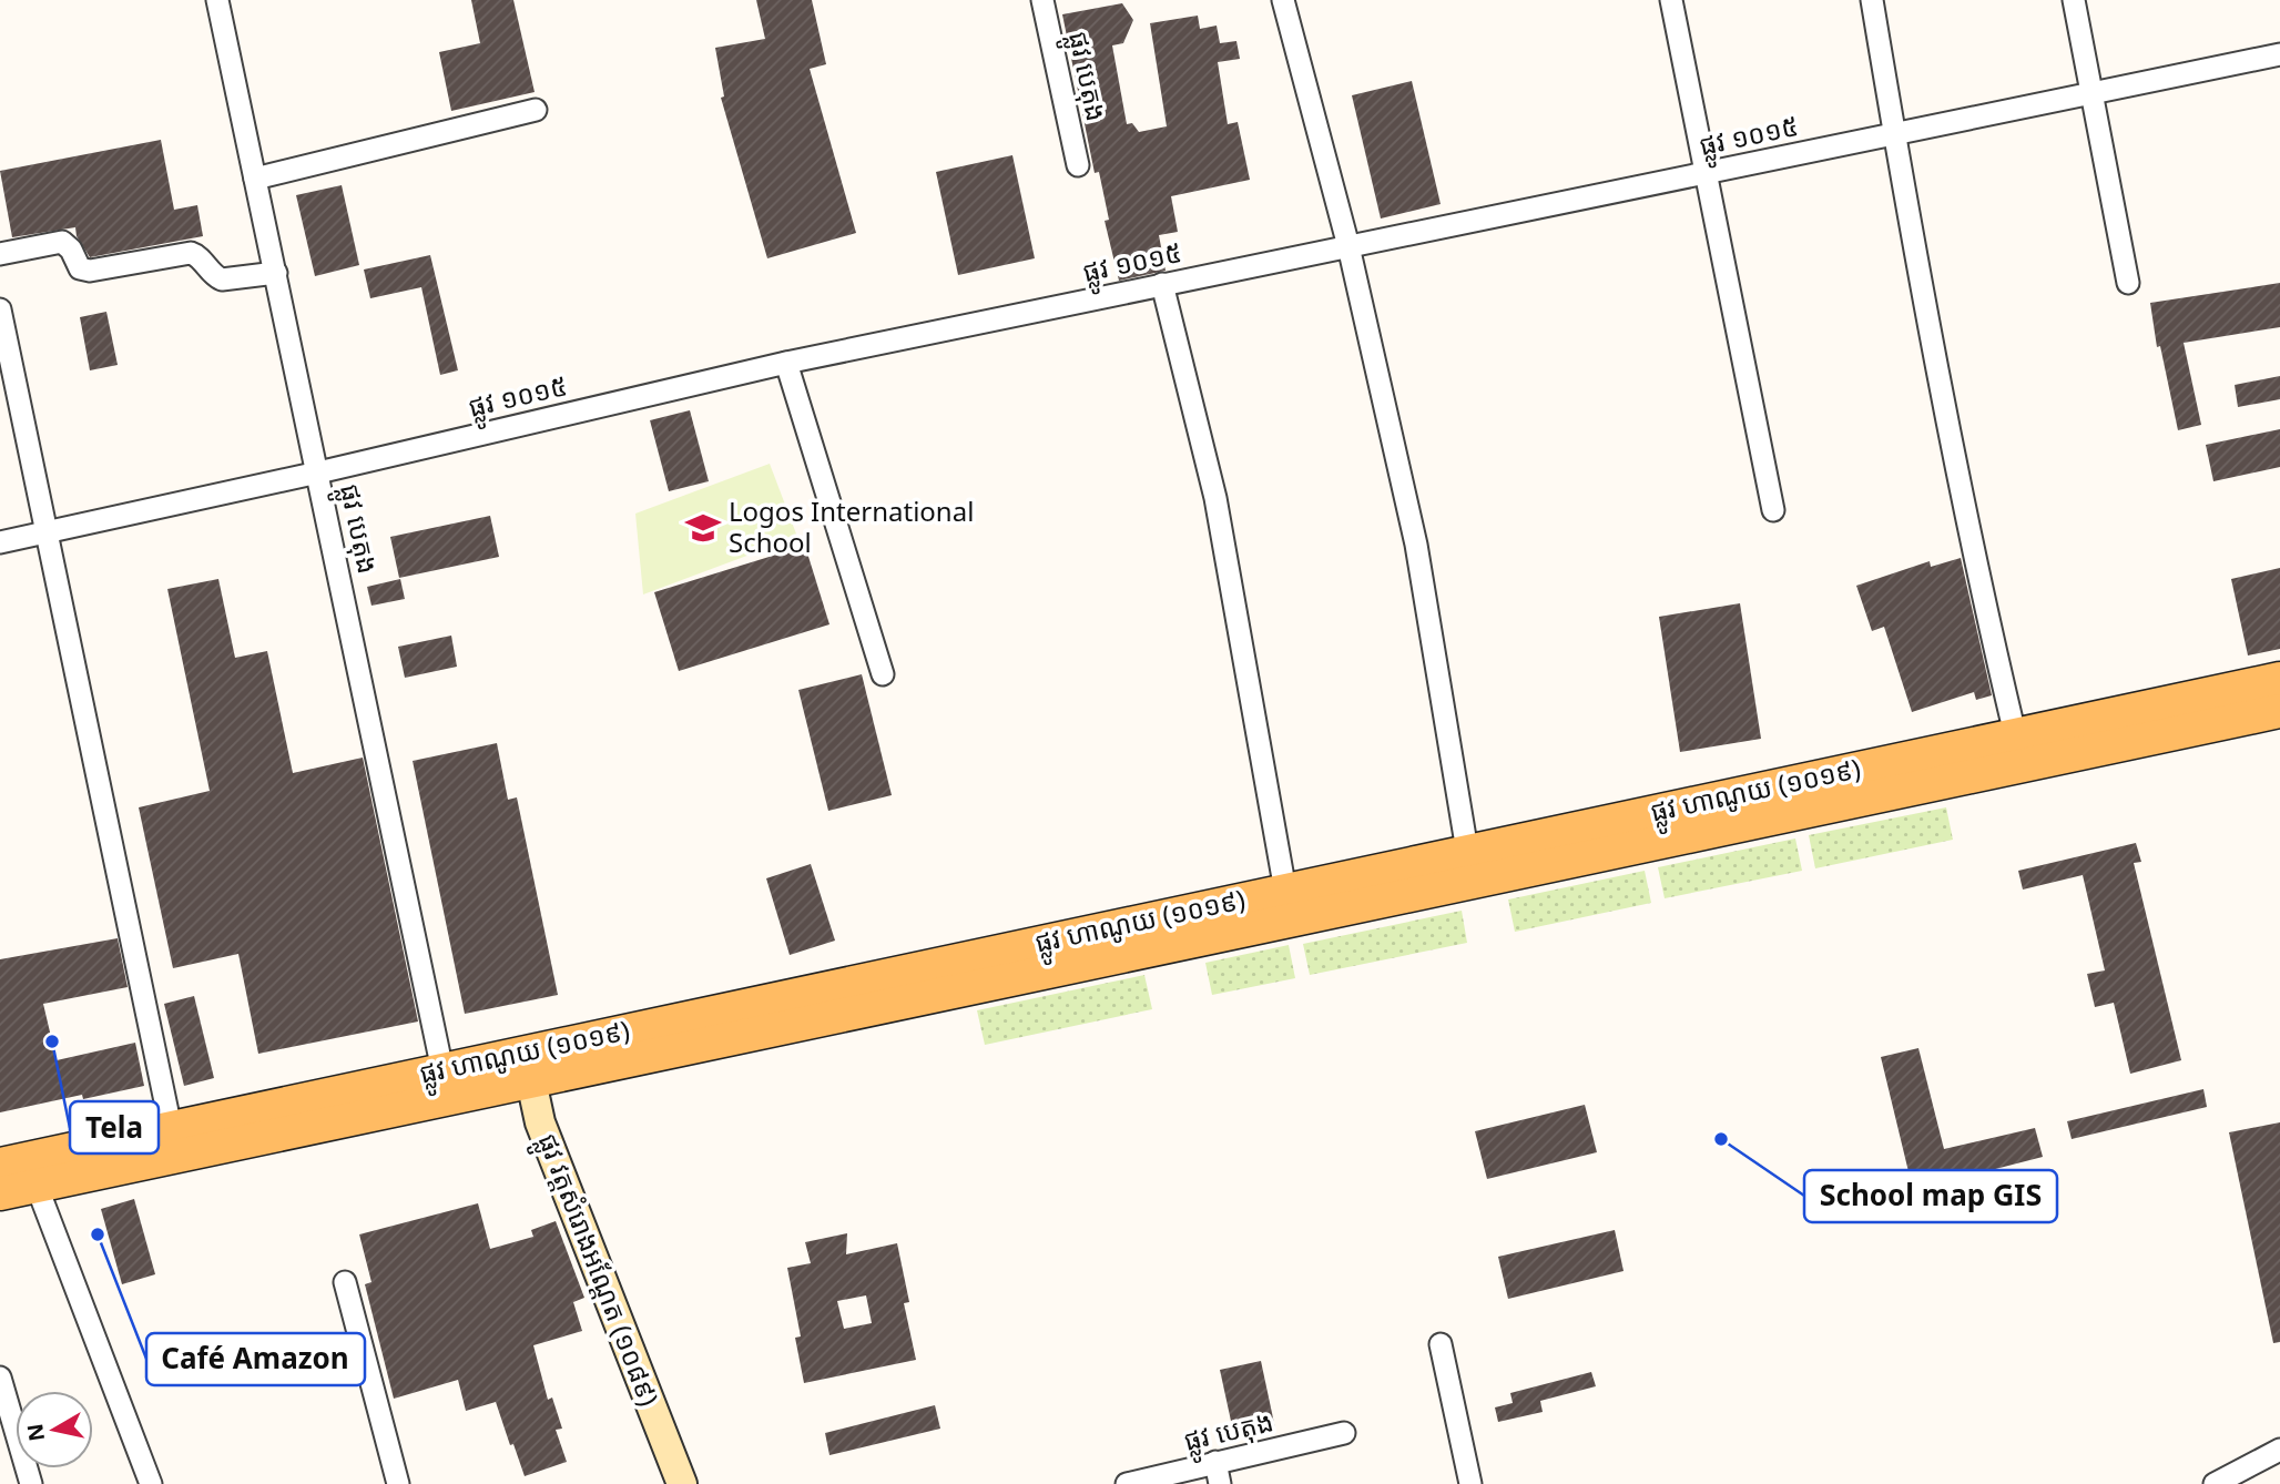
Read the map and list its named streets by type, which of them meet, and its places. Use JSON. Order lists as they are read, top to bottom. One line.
{"streets":{"main road":["ផ្លូវ ហាណូយ (១០១៩)","ផ្លូវ វត្តសំរោងអណ្ដែត (១០៨៩)"],"street":["ផ្លូវ បេតុង","ផ្លូវ ១០១៥"]},"crossings":[["ផ្លូវ បេតុង","ផ្លូវ ១០១៥"],["ផ្លូវ បេតុង","ផ្លូវ ហាណូយ (១០១៩)"],["ផ្លូវ ហាណូយ (១០១៩)","ផ្លូវ វត្តសំរោងអណ្ដែត (១០៨៩)"]],"places":{"school or university":["Logos International School"],"other":["Tela","School map GIS","Café Amazon"]},"north":"left"}
